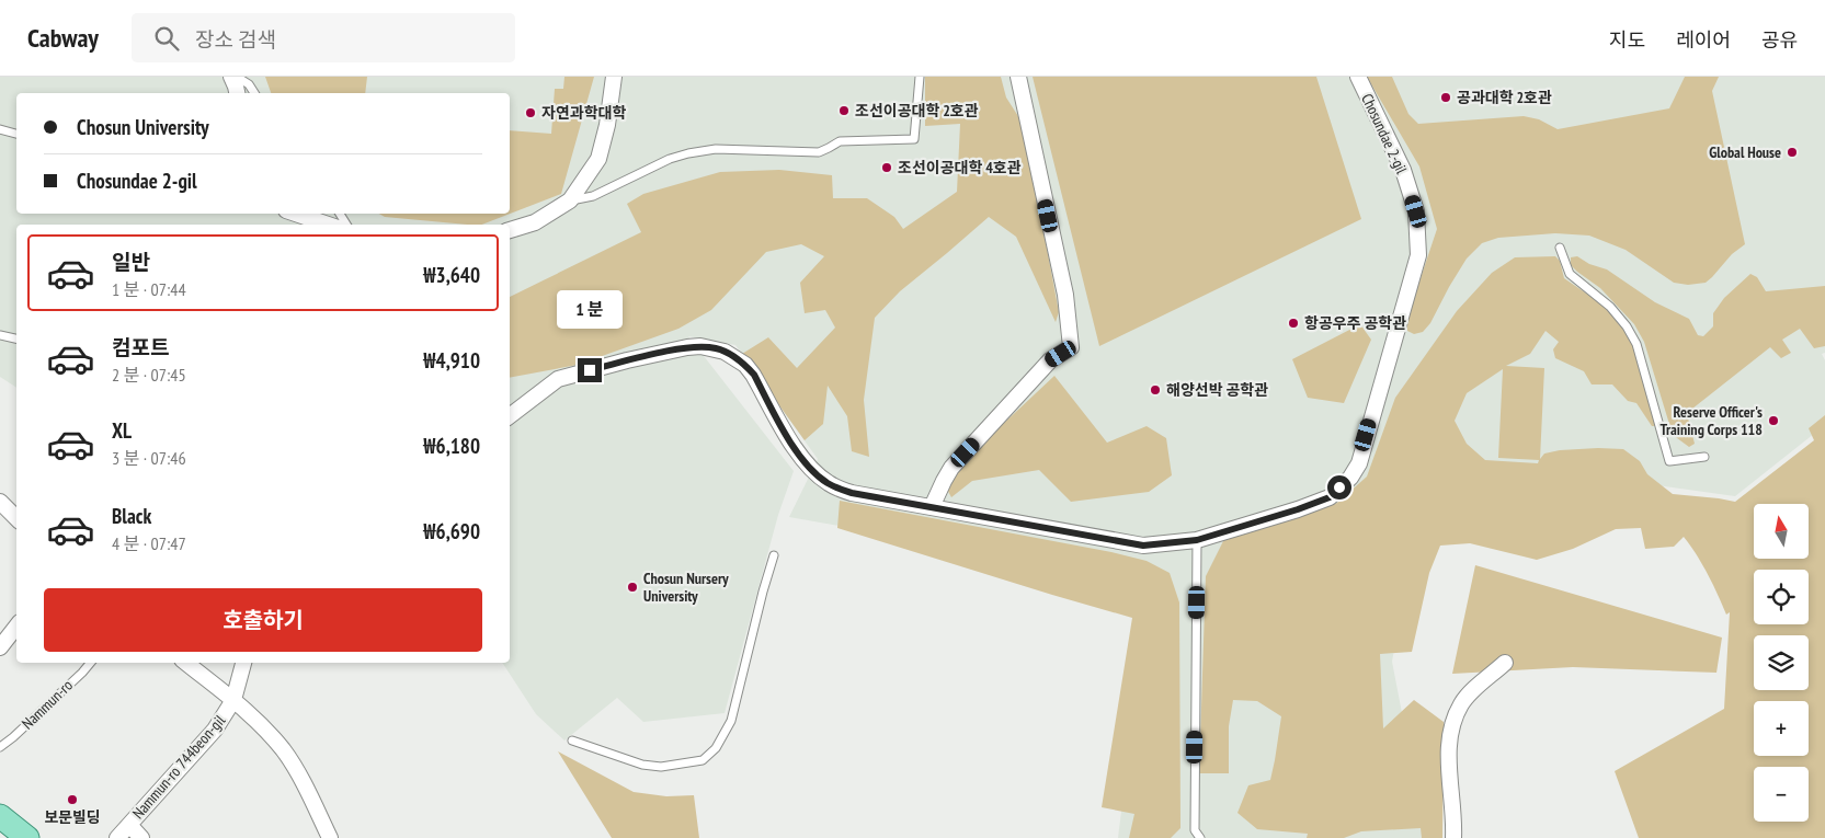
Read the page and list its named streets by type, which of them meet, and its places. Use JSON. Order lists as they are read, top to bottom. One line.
{"streets":{"street":["Chosundae 2-gil","Nammun-ro 744beon-gil"],"lane":["Nammun-ro"]},"places":["공과대학 2호관","조선이공대학 2호관","자연과학대학","Global House","조선이공대학 4호관","항공우주 공학관","해양선박 공학관","Reserve Officer's Training Corps 118","Chosun Nursery University","보문빌딩"],"north":"top","page":{"header":"Cabway","search":"장소 검색","nav":["지도","레이어","공유"],"banner":["Chosun University","Chosundae 2-gil"],"list":[{"name":"일반","note":"1 분 · 07:44","value":"₩3,640"},{"name":"컴포트","note":"2 분 · 07:45","value":"₩4,910"},{"name":"XL","note":"3 분 · 07:46","value":"₩6,180"},{"name":"Black","note":"4 분 · 07:47","value":"₩6,690"}],"bubble":"1 분","map_buttons":["+","−"],"buttons":"호출하기"}}
